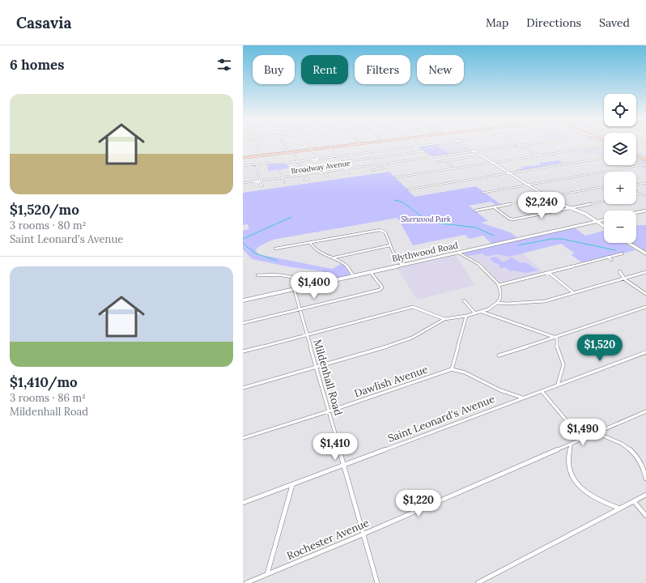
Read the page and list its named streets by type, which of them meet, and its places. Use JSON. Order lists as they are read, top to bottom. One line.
{"streets":{"street":["Broadway Avenue","Blythwood Road","Mildenhall Road","Dawlish Avenue","Saint Leonard's Avenue","Rochester Avenue"]},"crossings":[["Blythwood Road","Mildenhall Road"],["Mildenhall Road","Dawlish Avenue"],["Mildenhall Road","Saint Leonard's Avenue"],["Mildenhall Road","Rochester Avenue"]],"parks":["Sherwood Park"],"page":{"header":"Casavia","nav":["Map","Directions","Saved"],"heading":"6 homes","chip":["Buy","Rent","Filters","New"],"list":[{"name":"$1,520/mo","note":"3 rooms · 80 m² · Saint Leonard's Avenue"},{"name":"$1,410/mo","note":"3 rooms · 86 m² · Mildenhall Road"}],"map_buttons":["+","−"],"price":["$2,240","$1,400","$1,520","$1,490","$1,410","$1,220"]}}
